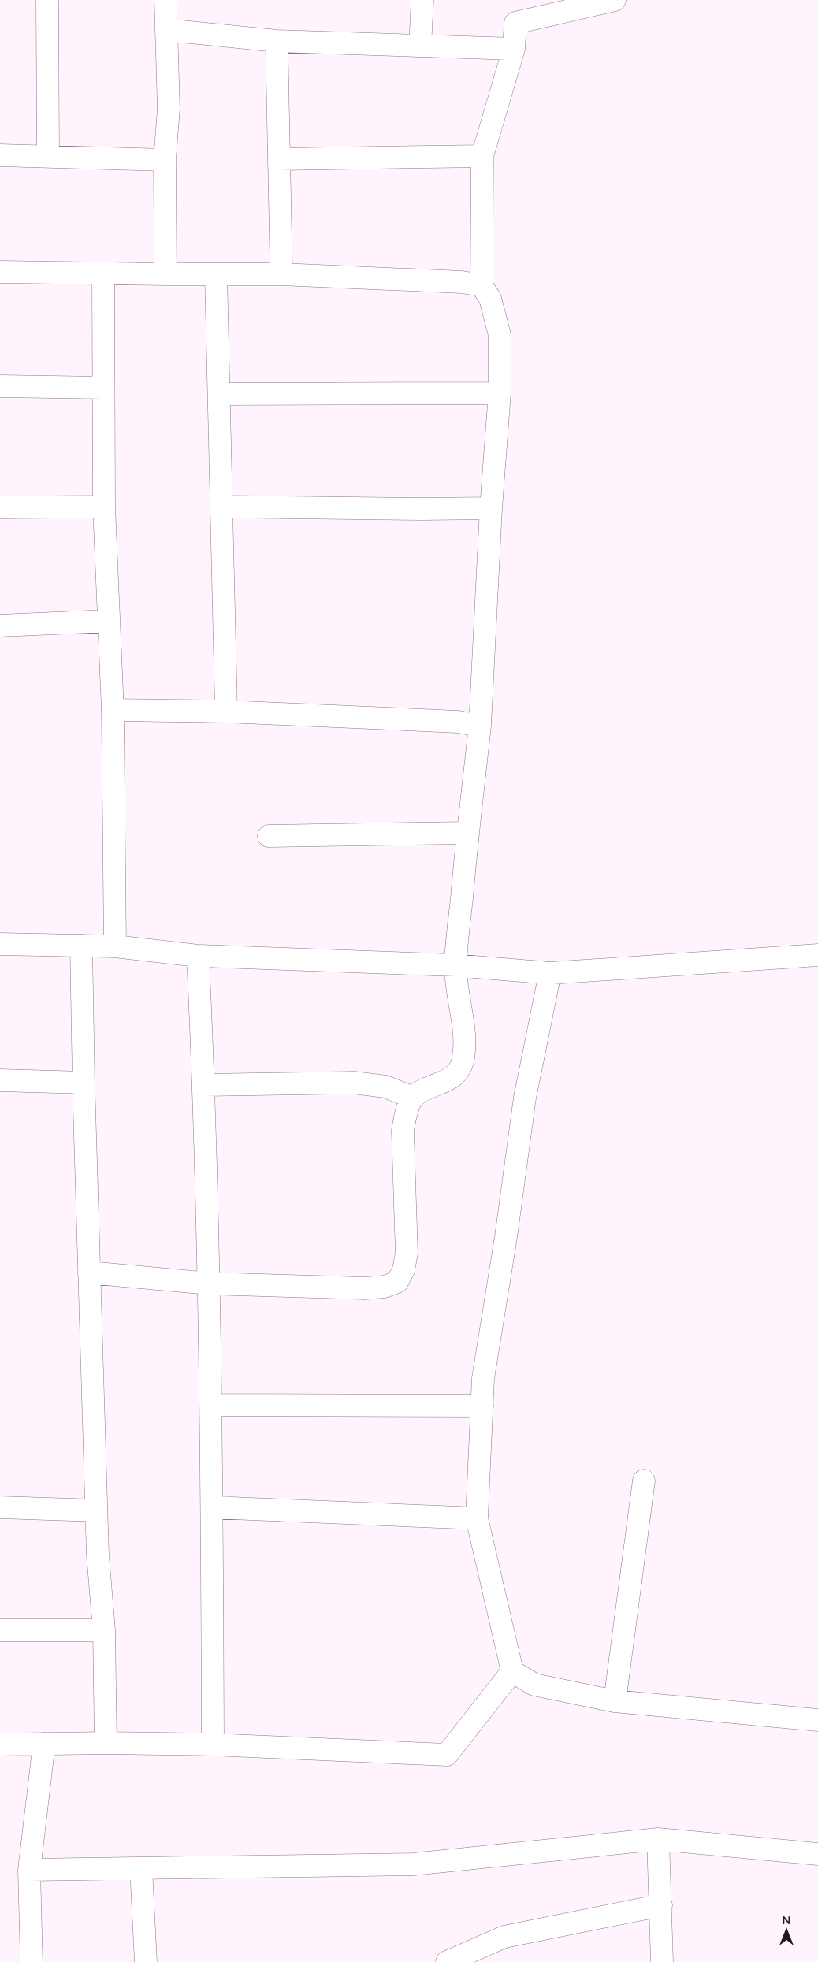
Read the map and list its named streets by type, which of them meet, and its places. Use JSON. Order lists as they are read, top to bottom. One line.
{"north":"top"}
